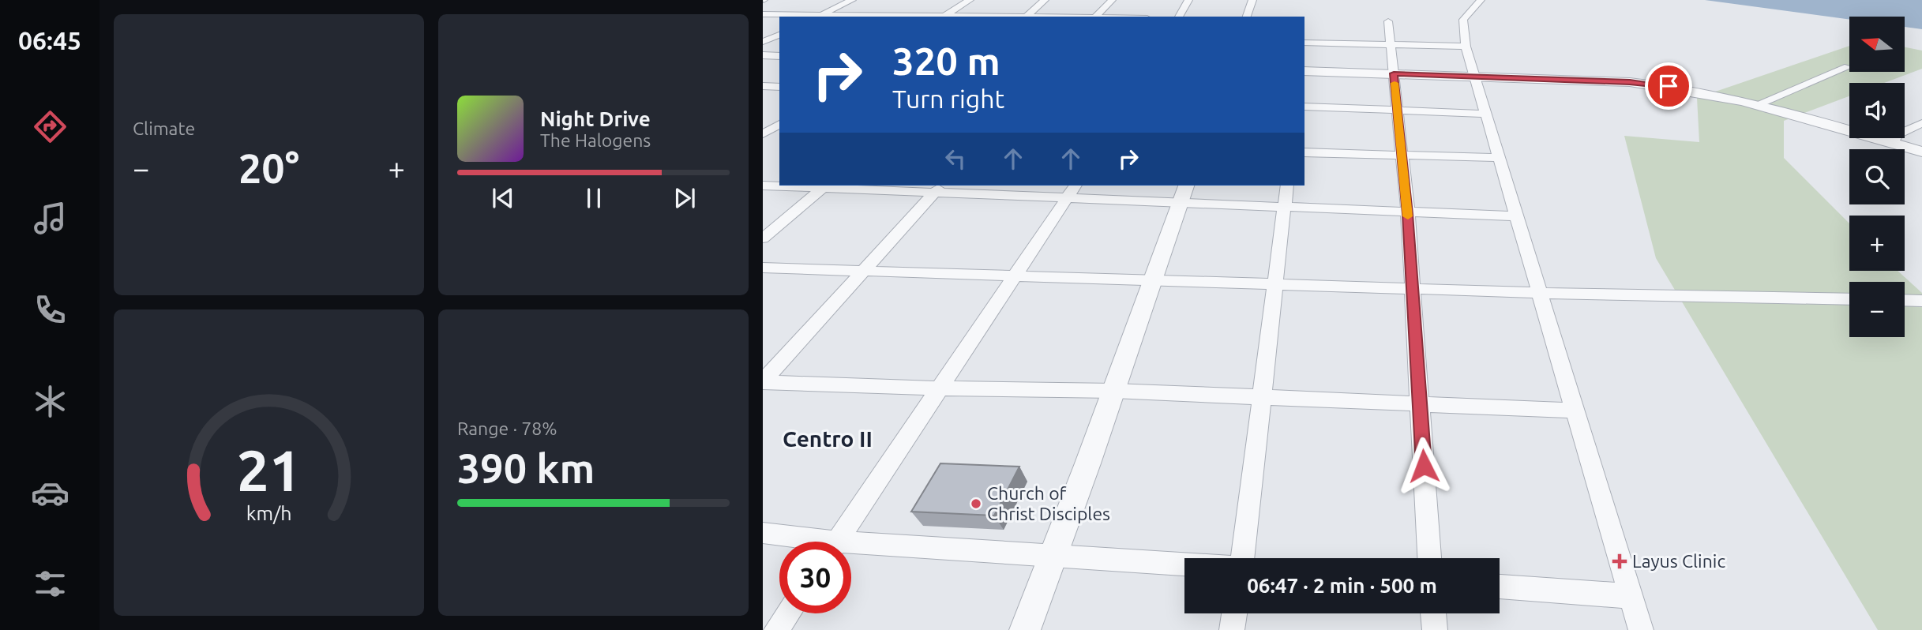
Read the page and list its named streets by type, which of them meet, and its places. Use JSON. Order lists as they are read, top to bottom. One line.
{"districts":["Centro II"],"places":{"other":["Church of Christ Disciples"],"health":["Layus Clinic"]},"north":"left","page":{"tabs":"06:45","tile":["Climate",["Range · 78%","390 km"]],"map_buttons":["+","−"],"turn":["320 m","Turn right"],"song":["Night Drive","The Halogens"],"heat":["−","20°","+"],"limit":"30","trip":"06:47 · 2 min · 500 m","gauge":["21","km/h"]}}
